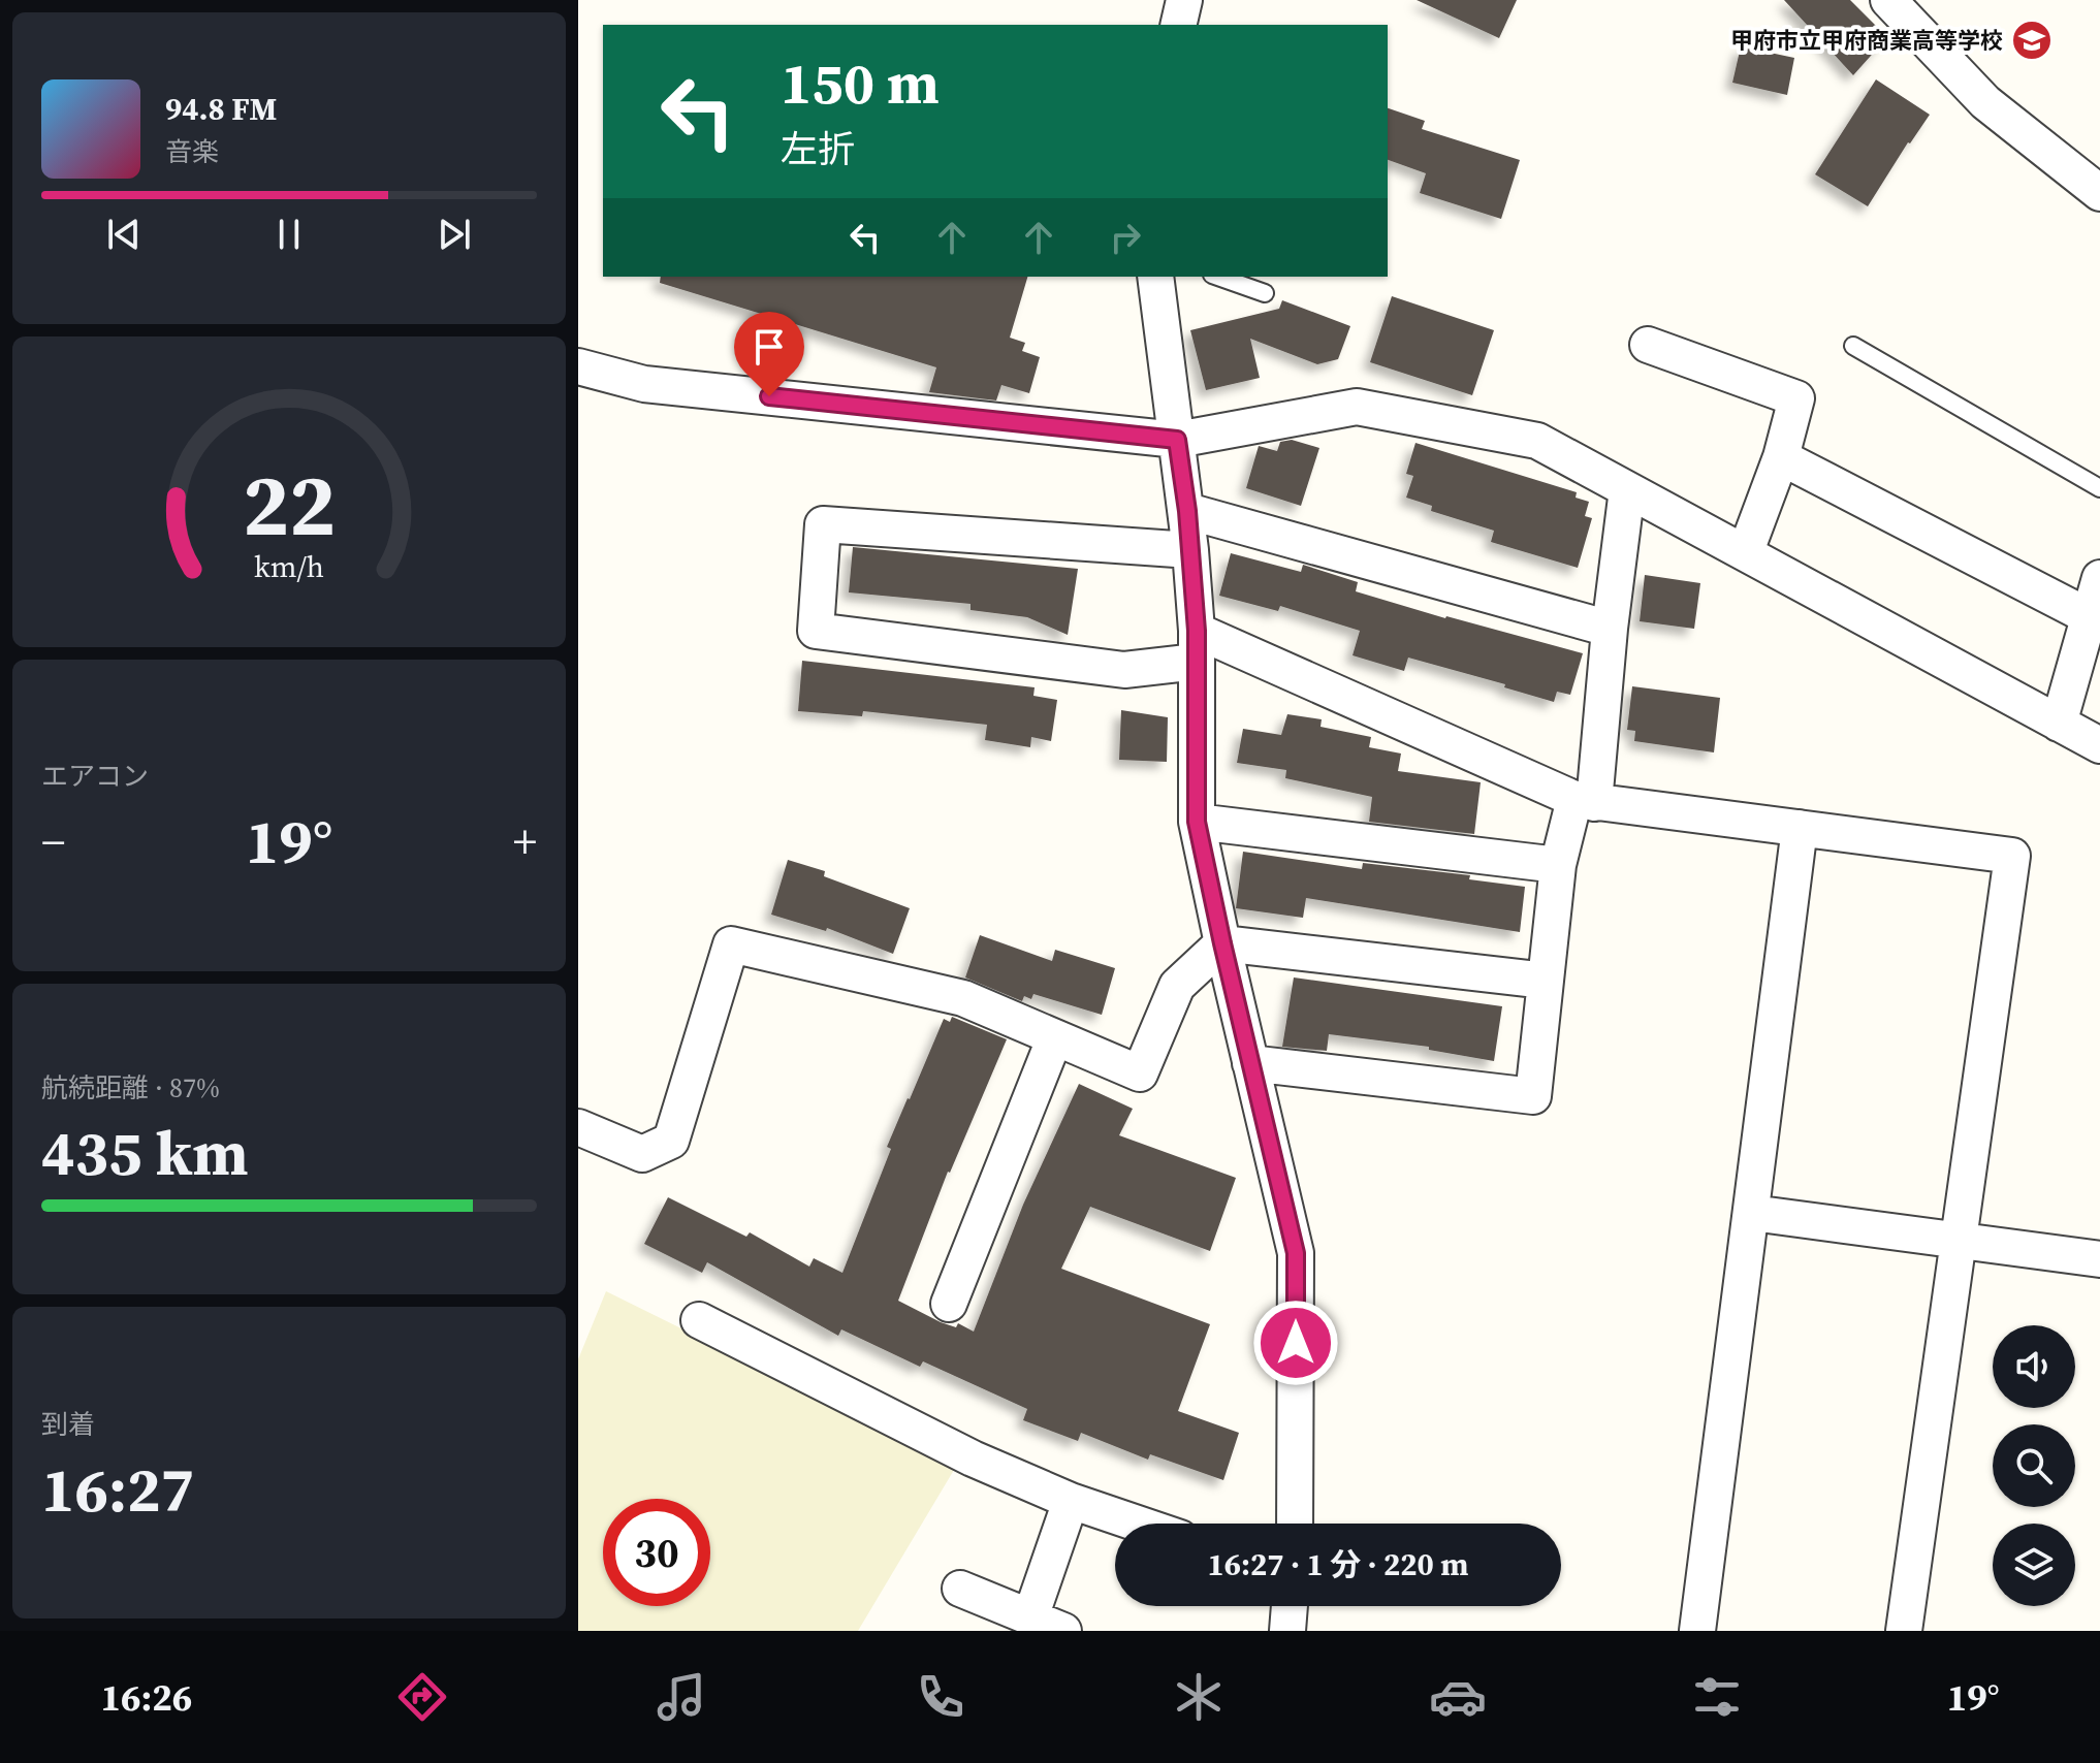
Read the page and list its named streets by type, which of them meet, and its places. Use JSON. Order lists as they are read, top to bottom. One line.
{"places":{"school or university":["甲府市立甲府商業高等学校"]},"page":{"turn":["150 m","左折"],"song":["94.8 FM","音楽"],"tile":["エアコン",["航続距離 · 87%","435 km"],["到着","16:27"]],"heat":["−","19°","+"],"limit":"30","trip":"16:27 · 1 分 · 220 m","tabs":["16:26","19°"],"gauge":["22","km/h"]}}
